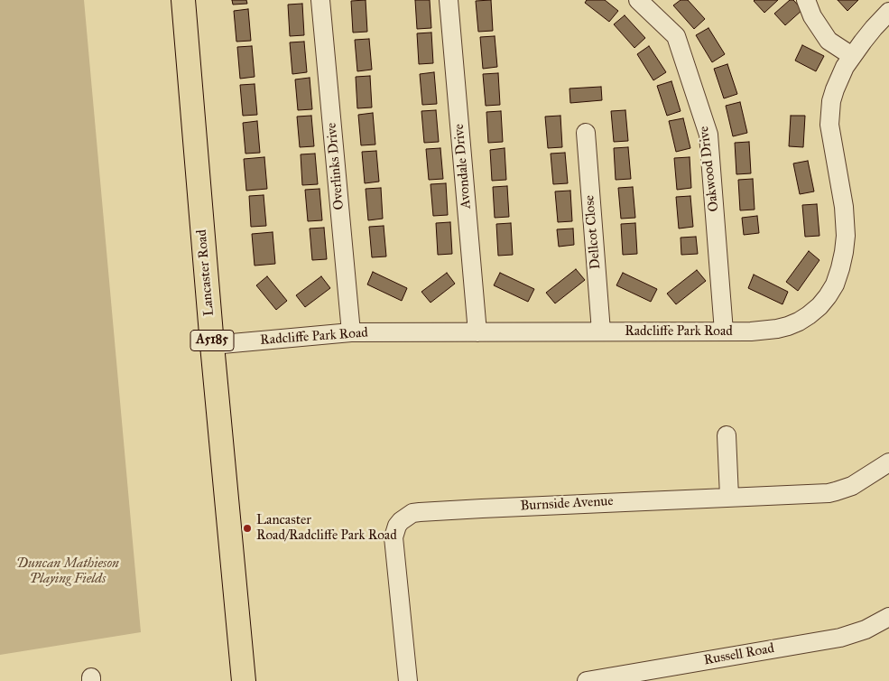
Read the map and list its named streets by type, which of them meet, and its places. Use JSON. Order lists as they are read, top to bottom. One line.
{"streets":{"main road":["Lancaster Road","A5185"],"street":["Overlinks Drive","Avondale Drive","Oakwood Drive","Dellcot Close","Radcliffe Park Road","Burnside Avenue","Russell Road"]},"crossings":[["Overlinks Drive","Radcliffe Park Road"],["Avondale Drive","Radcliffe Park Road"],["Oakwood Drive","Radcliffe Park Road"],["Dellcot Close","Radcliffe Park Road"],["Lancaster Road","Radcliffe Park Road"]],"parks":["Duncan Mathieson Playing Fields"],"places":["Lancaster Road/Radcliffe Park Road"]}
